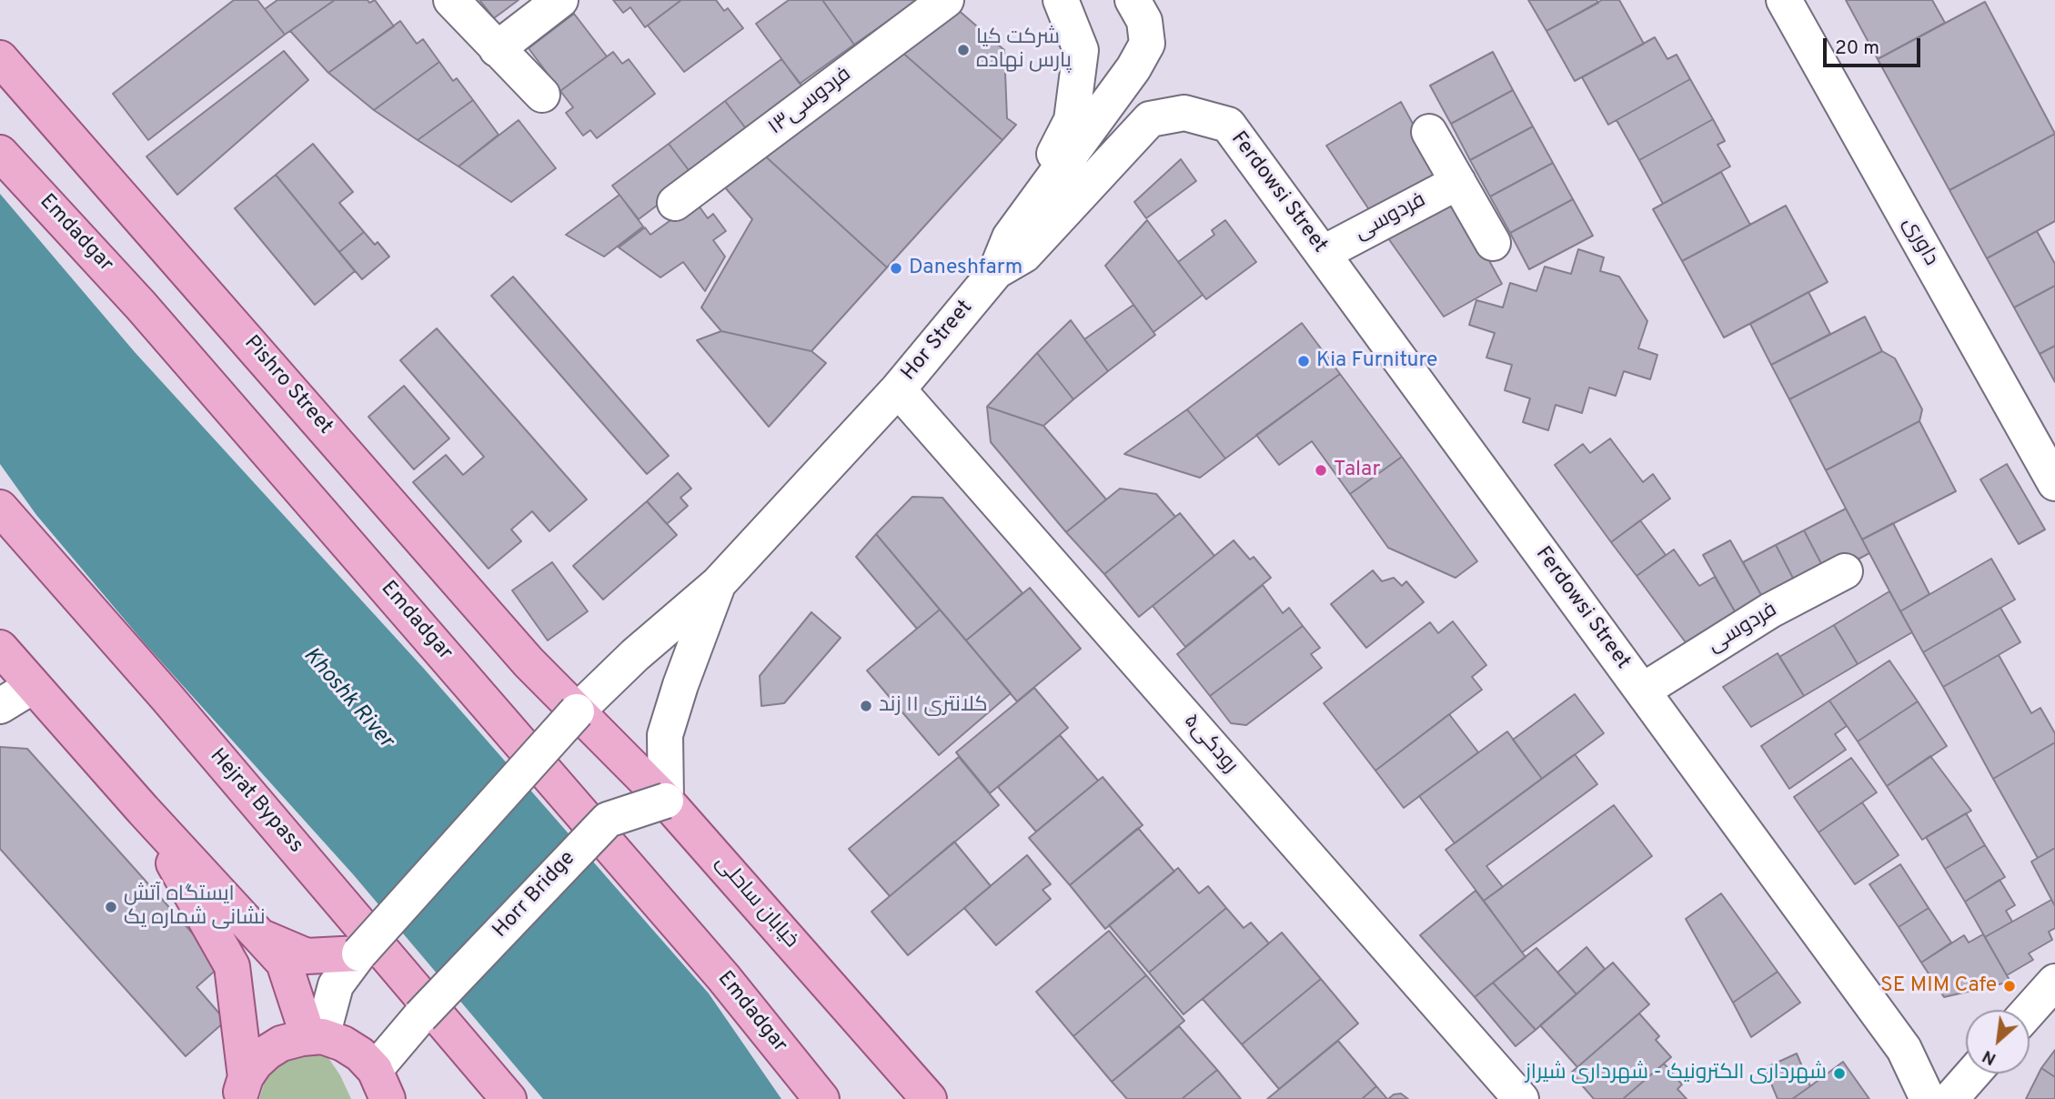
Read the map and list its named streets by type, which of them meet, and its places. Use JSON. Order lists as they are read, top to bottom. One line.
{"streets":{"main road":["Emdadgar","Pishro Street","Hejrat Bypass","خیابان ساحلی"],"street":["فردوسی۱۳","Ferdowsi Street","فردوسی","داوری","Hor Street","رودکی۵","Horr Bridge"]},"crossings":[["Ferdowsi Street","فردوسی"],["Ferdowsi Street","Hor Street"],["Hor Street","Pishro Street"],["Hor Street","رودکی۵"],["Hor Street","Horr Bridge"],["Hor Street","خیابان ساحلی"],["Pishro Street","خیابان ساحلی"],["Horr Bridge","خیابان ساحلی"]],"water":["Khoshk River"],"places":["شرکت کیا پارس نهاده","Daneshfarm","Kia Furniture","Talar","کلانتری ۱۱ زند","ایستگاه آتش نشانی شماره یک","SE MIM Cafe","شهرداری الکترونیک - شهرداری شیراز"],"scale_bar":"20 m","north":"bottom left"}
